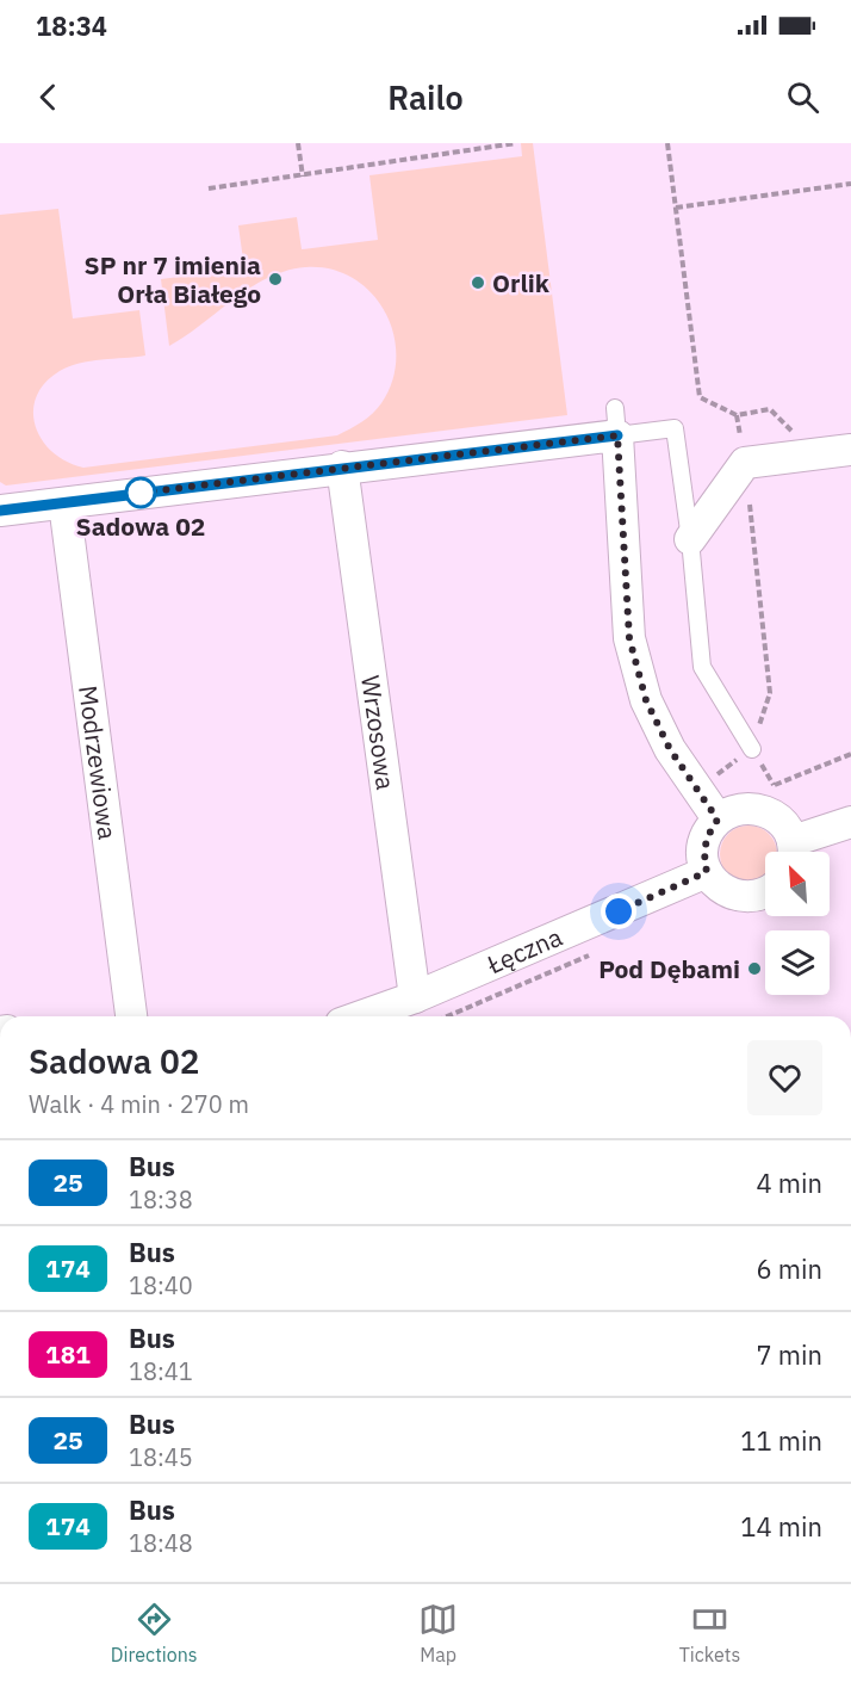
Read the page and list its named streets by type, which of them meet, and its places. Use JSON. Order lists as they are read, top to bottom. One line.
{"streets":{"street":["Wrzosowa","Modrzewiowa","Łęczna"]},"crossings":[["Wrzosowa","Łęczna"]],"places":["SP nr 7 imienia Orła Białego","Orlik","Sadowa 02","Pod Dębami"],"lines":["bus line 25"],"north":"top left","page":{"status":"18:34","header":"Railo","heading":["Sadowa 02","Walk · 4 min · 270 m"],"list":[{"mark":"25","name":"Bus","note":"18:38","value":"4 min"},{"mark":"174","name":"Bus","note":"18:40","value":"6 min"},{"mark":"181","name":"Bus","note":"18:41","value":"7 min"},{"mark":"25","name":"Bus","note":"18:45","value":"11 min"},{"mark":"174","name":"Bus","note":"18:48","value":"14 min"}],"tabs":["Directions","Map","Tickets"]}}
